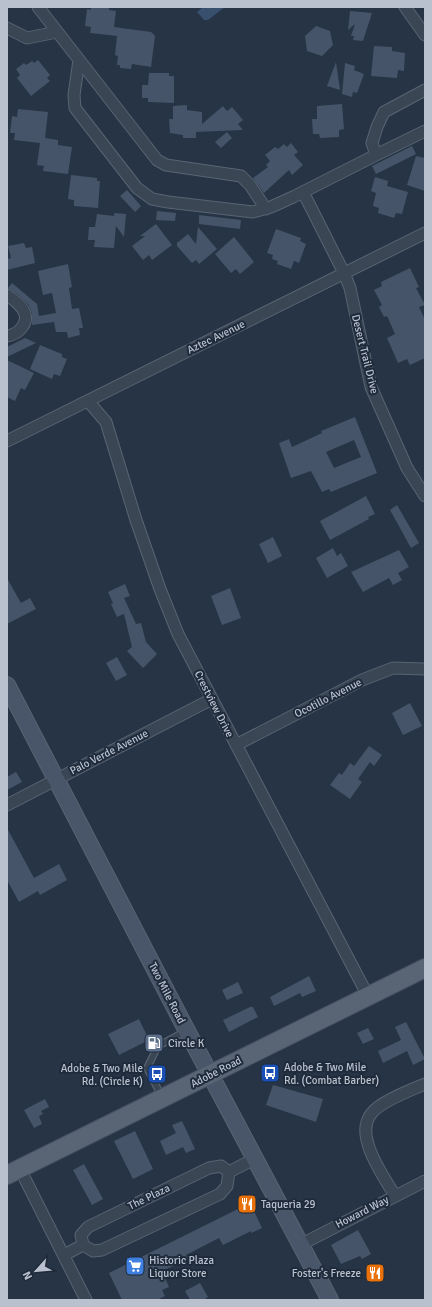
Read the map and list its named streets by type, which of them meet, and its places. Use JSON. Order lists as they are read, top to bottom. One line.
{"streets":{"main road":["Adobe Road"],"street":["Aztec Avenue","Desert Trail Drive","Ocotillo Avenue","Crestview Drive","Palo Verde Avenue","Two Mile Road","The Plaza","Howard Way"]},"crossings":[["Aztec Avenue","Desert Trail Drive"],["Aztec Avenue","Crestview Drive"],["Ocotillo Avenue","Crestview Drive"],["Crestview Drive","Palo Verde Avenue"],["Crestview Drive","Adobe Road"],["Palo Verde Avenue","Two Mile Road"],["Two Mile Road","Adobe Road"],["Two Mile Road","Howard Way"]],"places":{"fuel station":["Circle K"],"bus stop":["Adobe & Two Mile Rd. (Combat Barber)","Adobe & Two Mile Rd. (Circle K)"],"restaurant":["Taqueria 29","Foster's Freeze"],"supermarket":["Historic Plaza Liquor Store"]},"north":"bottom left"}
